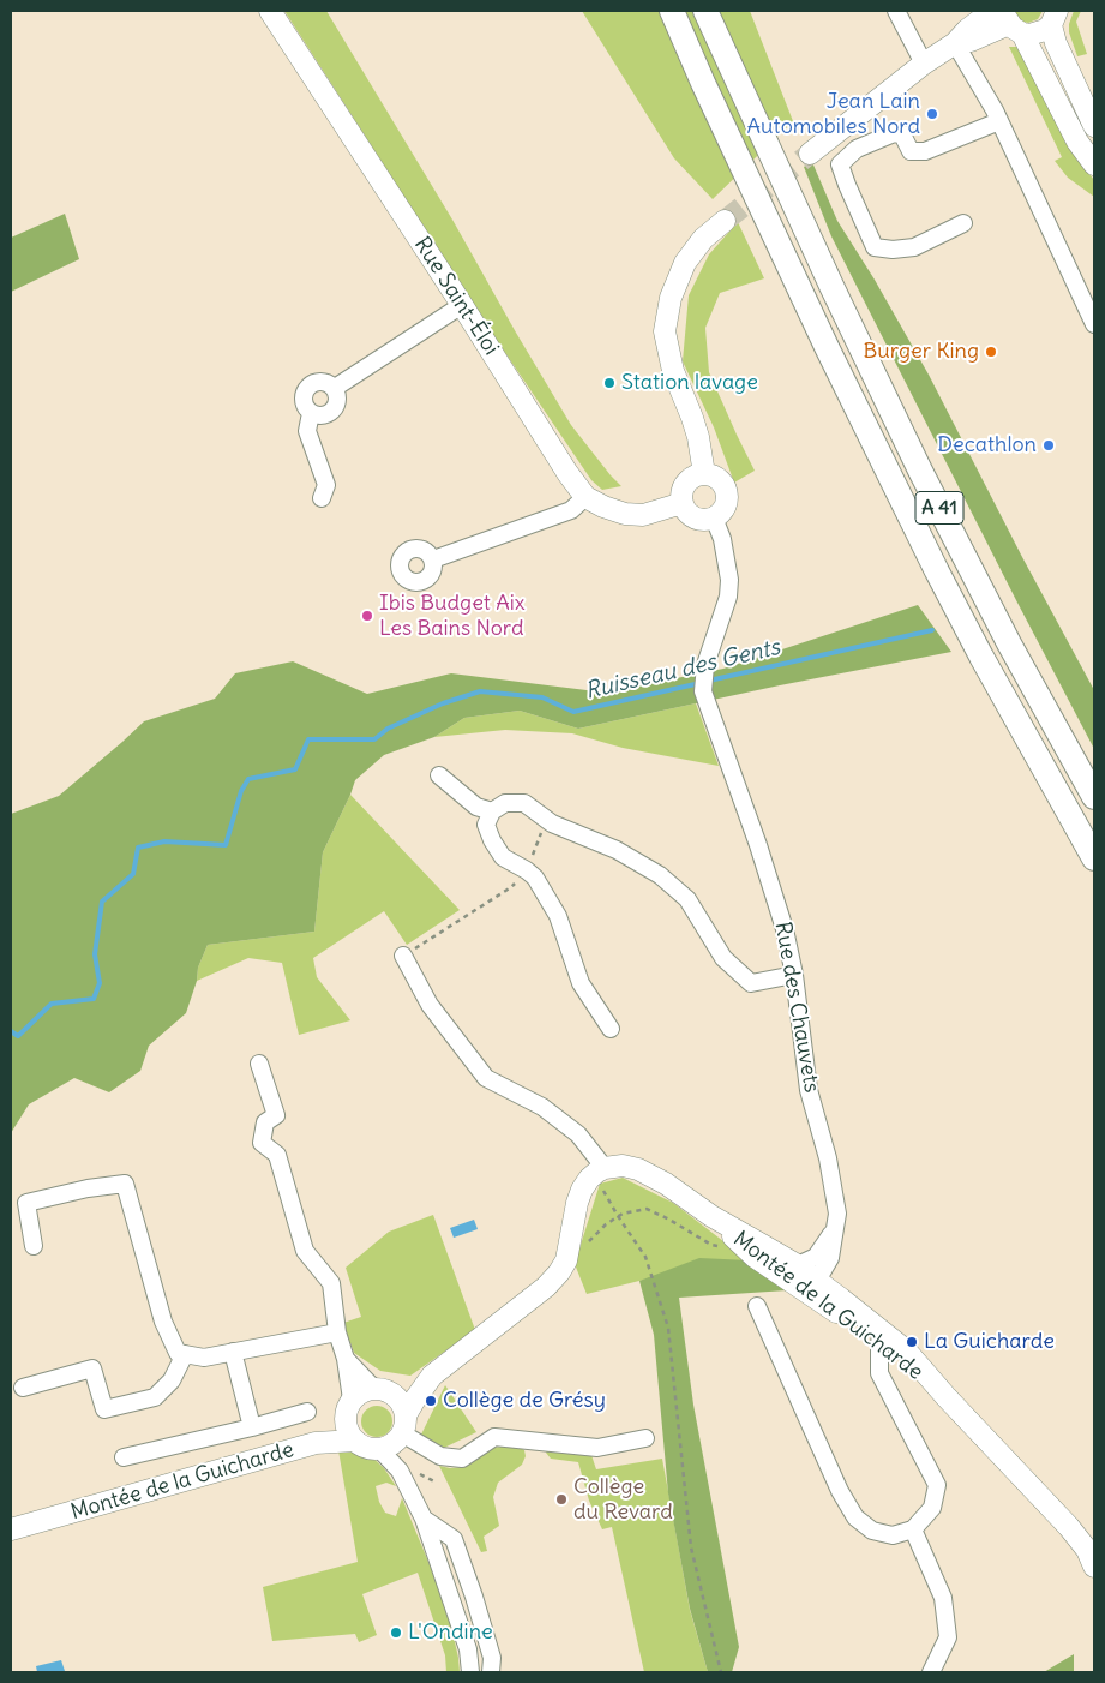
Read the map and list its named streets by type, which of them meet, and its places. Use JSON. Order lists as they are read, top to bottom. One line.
{"streets":{"highway":["A 41"],"main road":["Rue Saint-Éloi","Montée de la Guicharde"],"street":["Rue des Chauvets"]},"crossings":[["Rue Saint-Éloi","Rue des Chauvets"],["Rue des Chauvets","Montée de la Guicharde"]],"water":["Ruisseau des Gents"],"places":["Jean Lain Automobiles Nord","Burger King","Station lavage","Decathlon","Ibis Budget Aix Les Bains Nord","La Guicharde","Collège de Grésy","Collège du Revard","L'Ondine"]}
